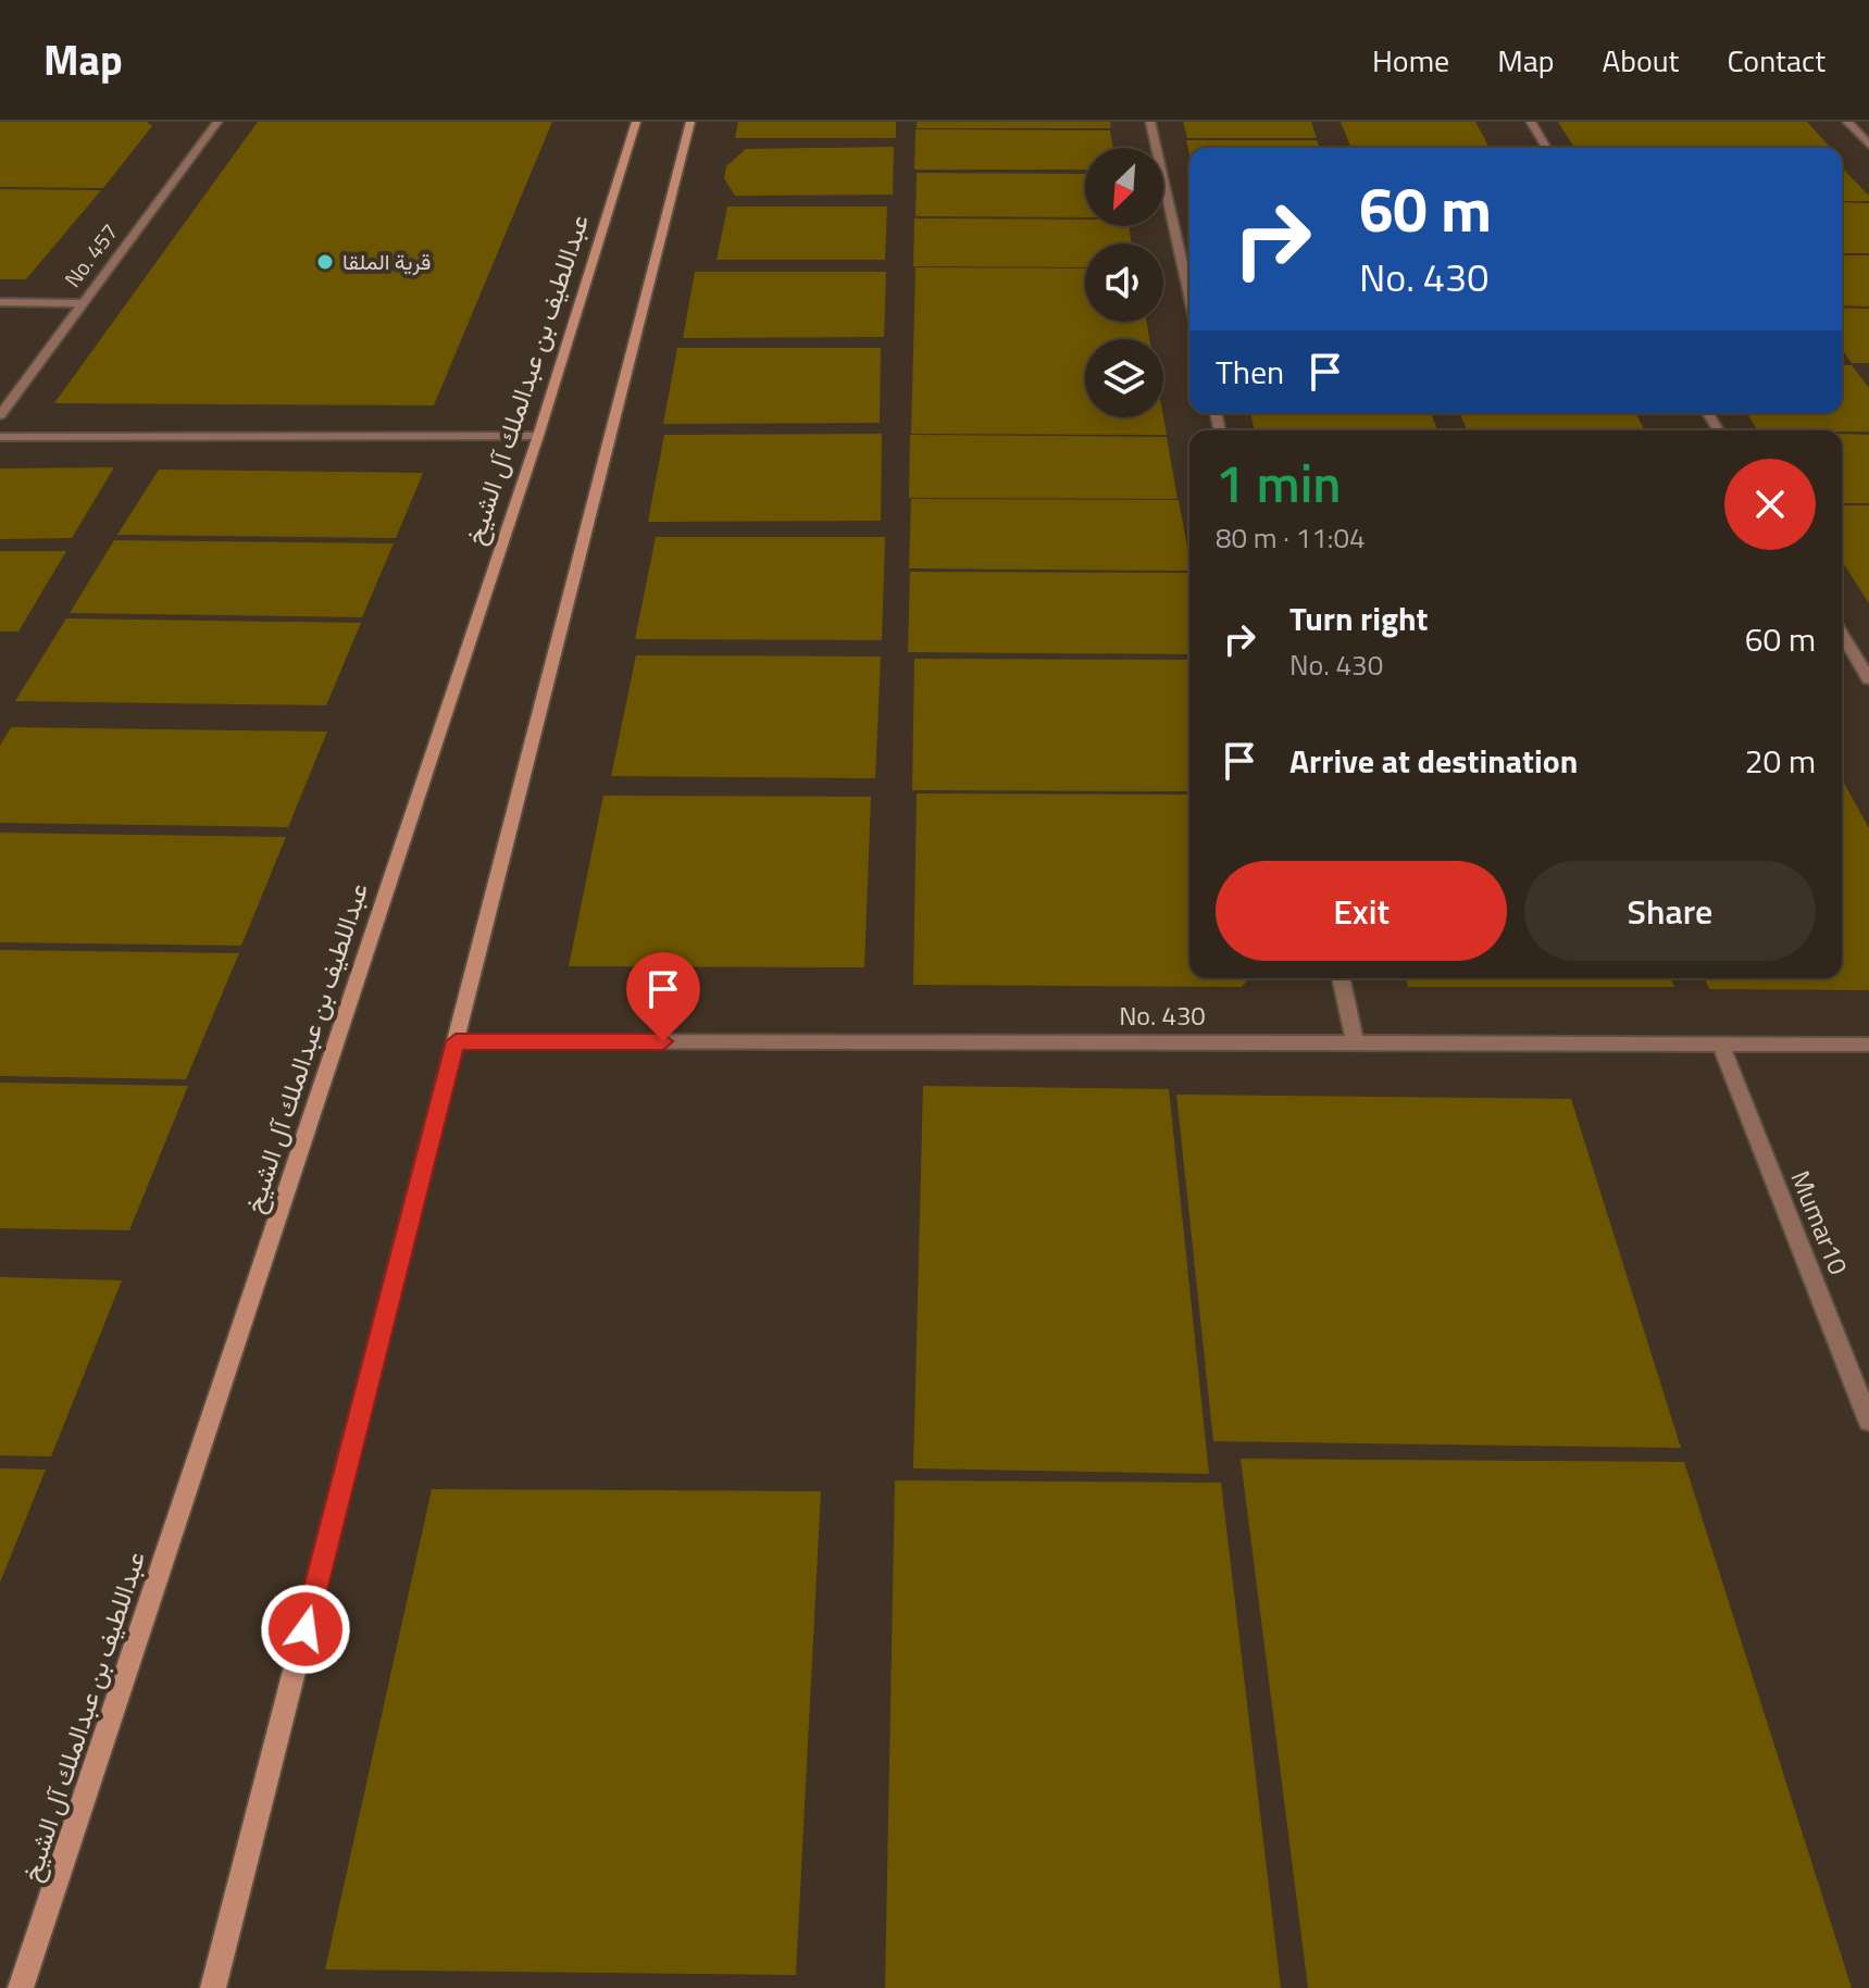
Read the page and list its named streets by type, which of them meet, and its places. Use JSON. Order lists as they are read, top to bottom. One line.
{"streets":{"street":["No. 457","عبداللطيف بن عبدالملك آل الشيخ","No. 430","Mumar10"]},"crossings":[["No. 430","Mumar10"]],"places":["قرية الملقا"],"north":"bottom left","page":{"header":"Map","nav":["Home","Map","About","Contact"],"turn":["60 m","No. 430"],"then":"Then","heading":["1 min","80 m · 11:04"],"list":[{"name":"Turn right","note":"No. 430","value":"60 m"},{"name":"Arrive at destination","value":"20 m"}],"buttons":["Exit","Share"]}}
